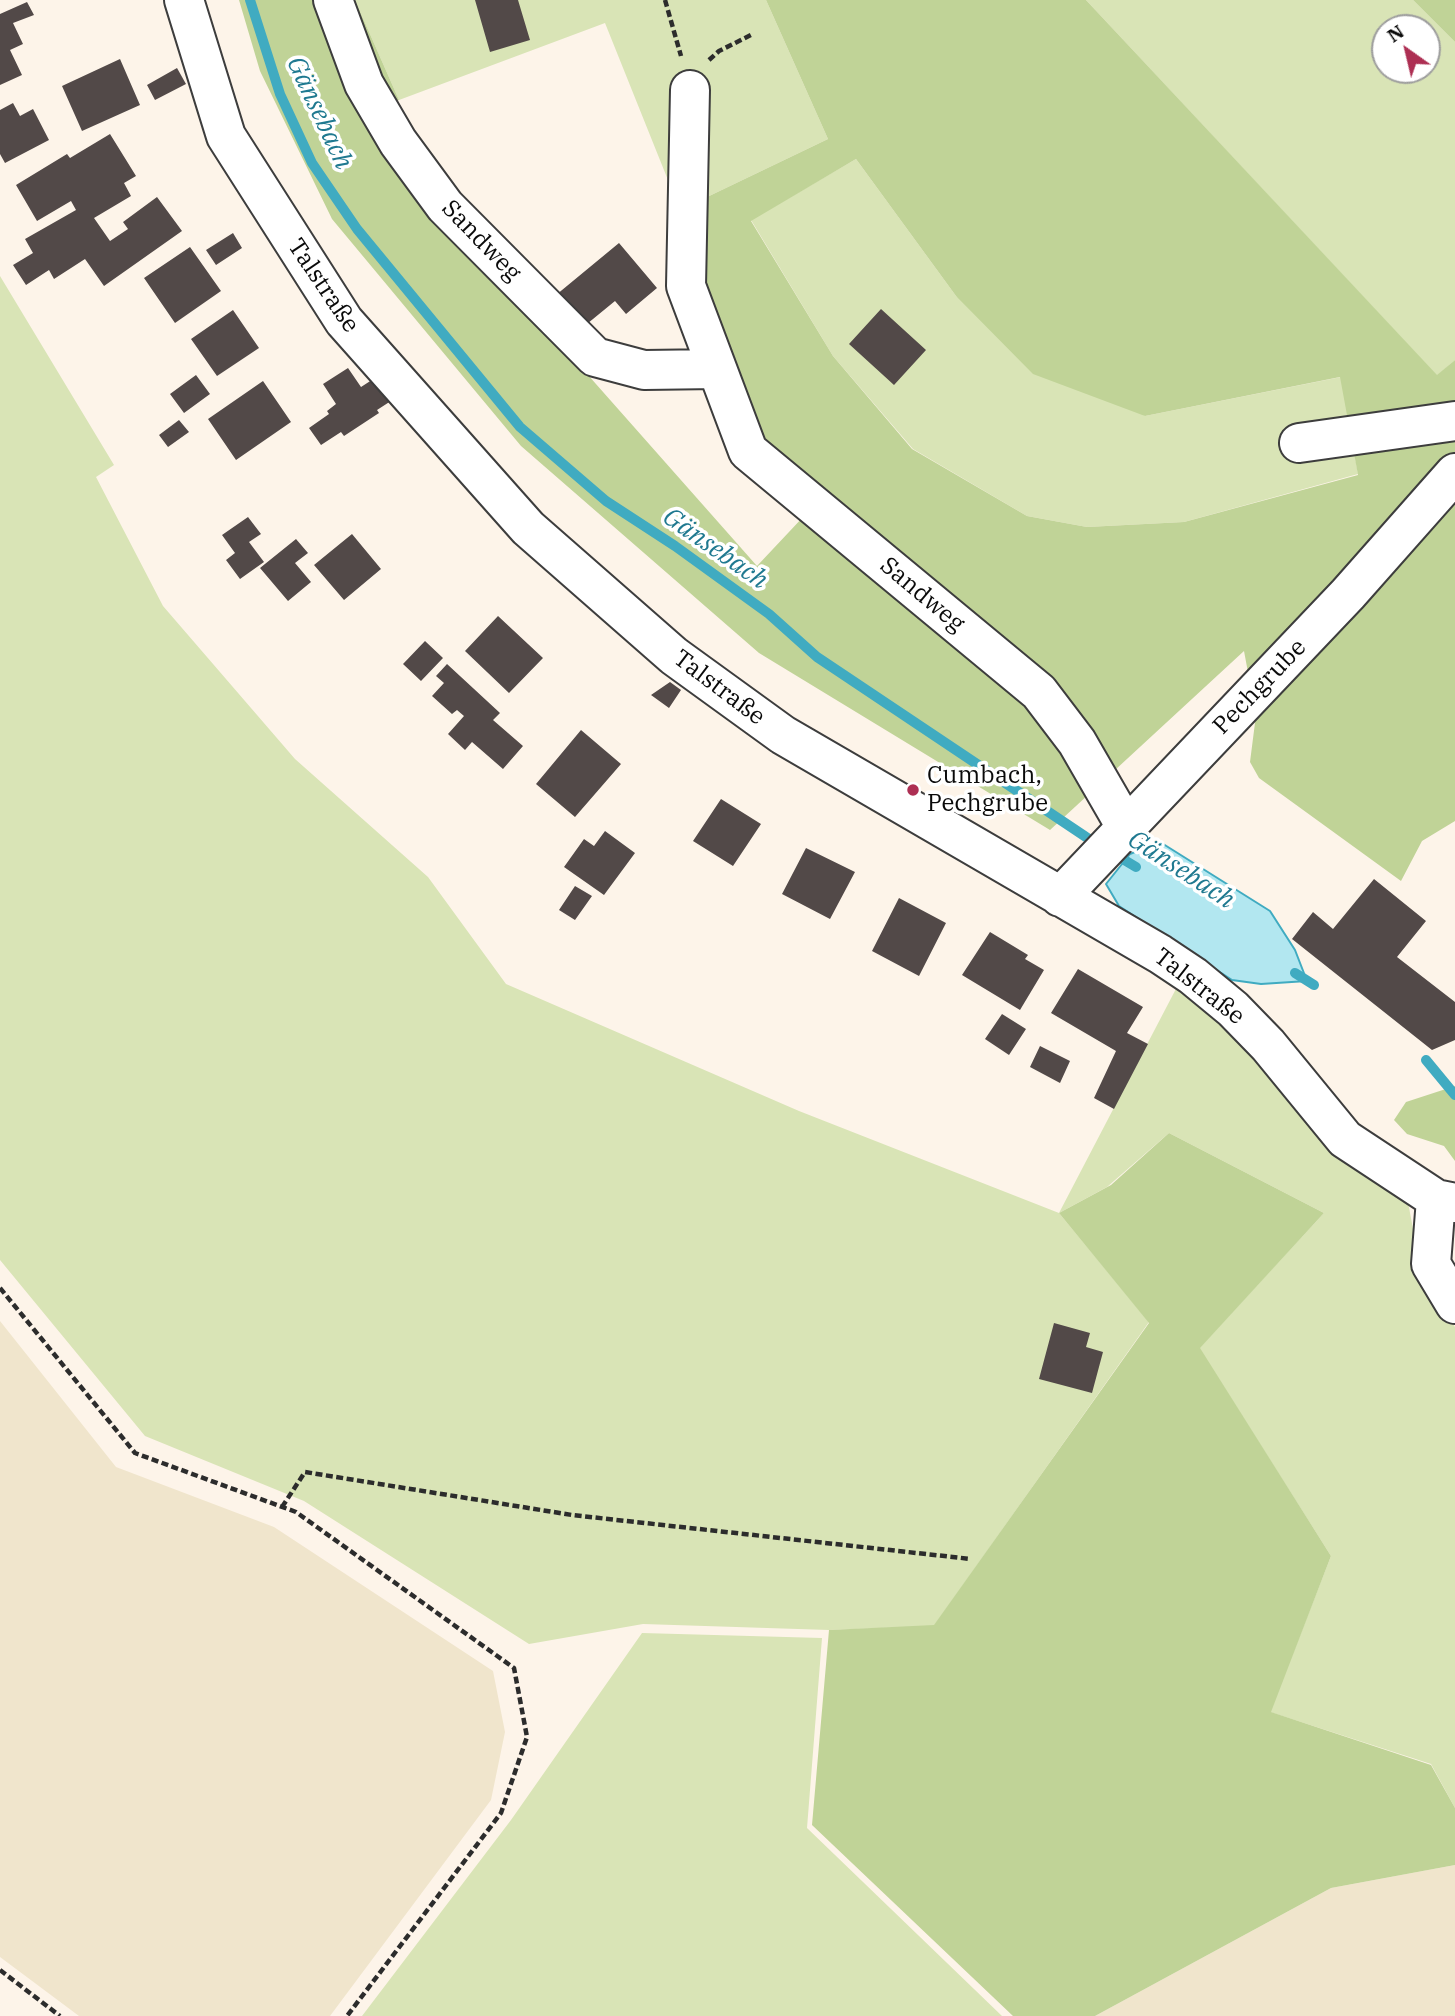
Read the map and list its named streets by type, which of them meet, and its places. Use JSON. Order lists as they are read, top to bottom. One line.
{"streets":{"street":["Sandweg","Talstraße","Pechgrube"]},"crossings":[["Sandweg","Pechgrube"],["Talstraße","Pechgrube"]],"water":["Gänsebach"],"places":["Cumbach, Pechgrube"],"north":"top left"}
